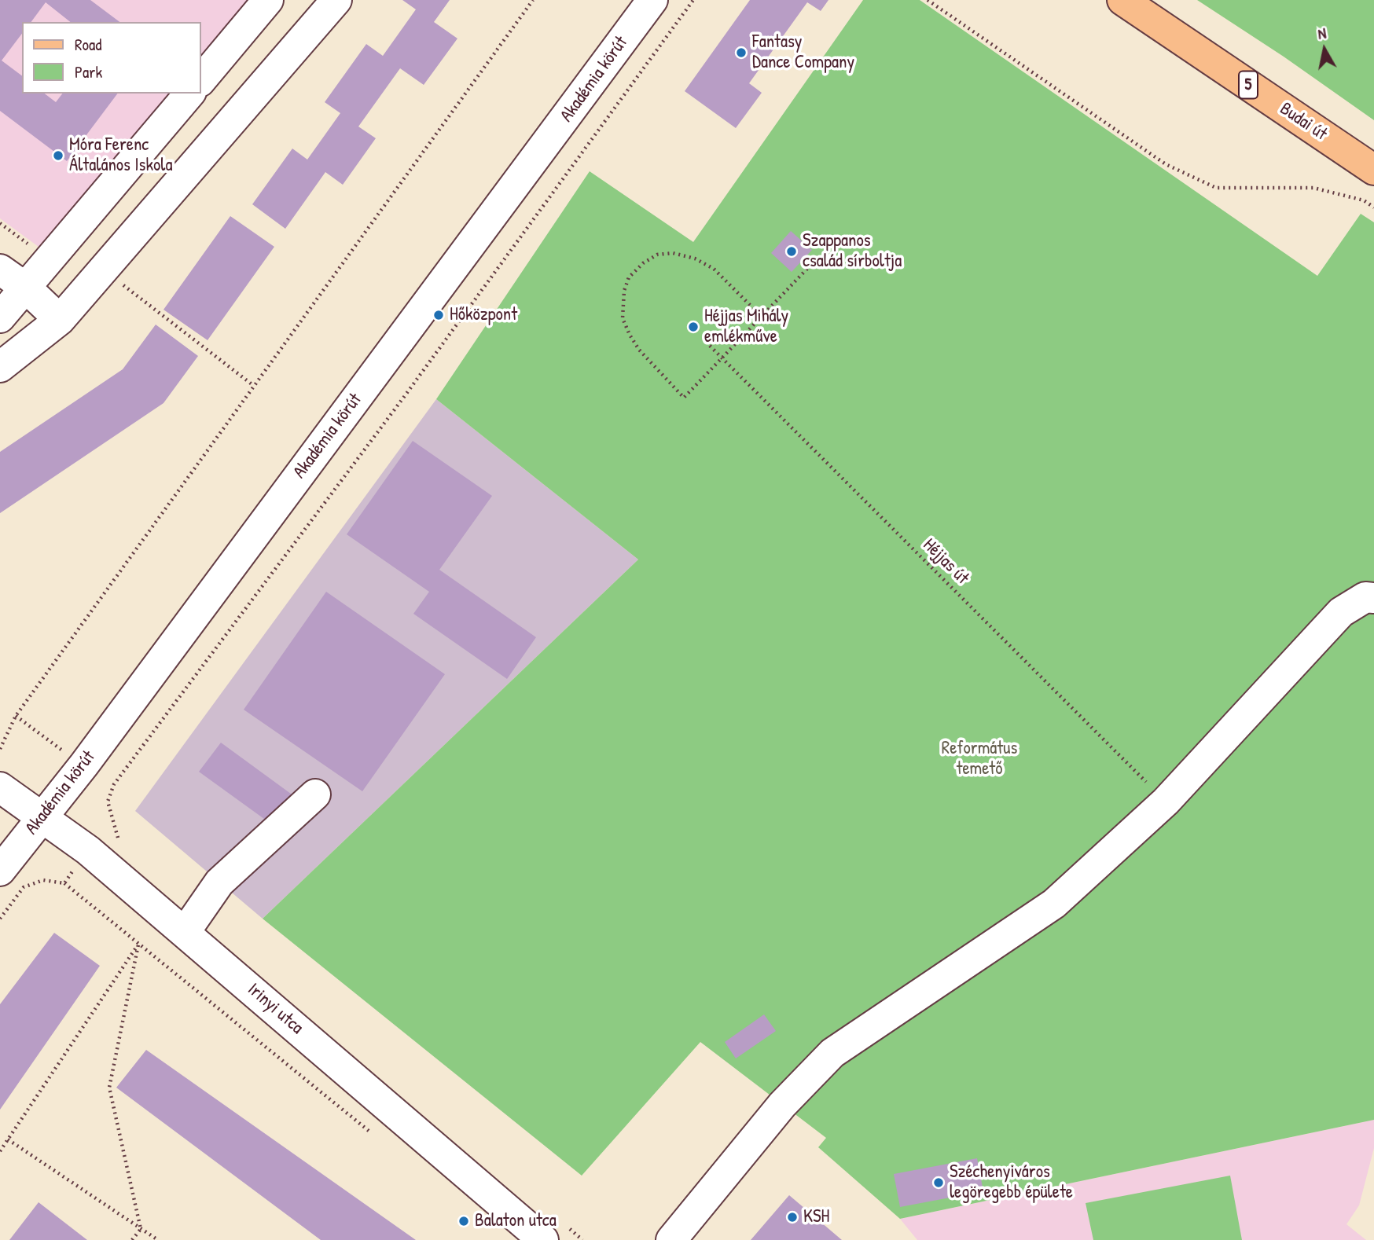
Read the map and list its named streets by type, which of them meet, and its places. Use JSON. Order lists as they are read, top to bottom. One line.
{"streets":{"main road":["5","Budai út"],"street":["Akadémia körút","Irinyi utca"],"path":["Héjjas út"]},"crossings":[["Akadémia körút","Irinyi utca"]],"parks":["Református temető"],"places":["Fantasy Dance Company","Móra Ferenc Általános Iskola","Szappanos család sírboltja","Hőközpont","Héjjas Mihály emlékműve","Széchenyiváros legöregebb épülete","KSH","Balaton utca"],"legend":["Road","Park"],"north":"top"}
